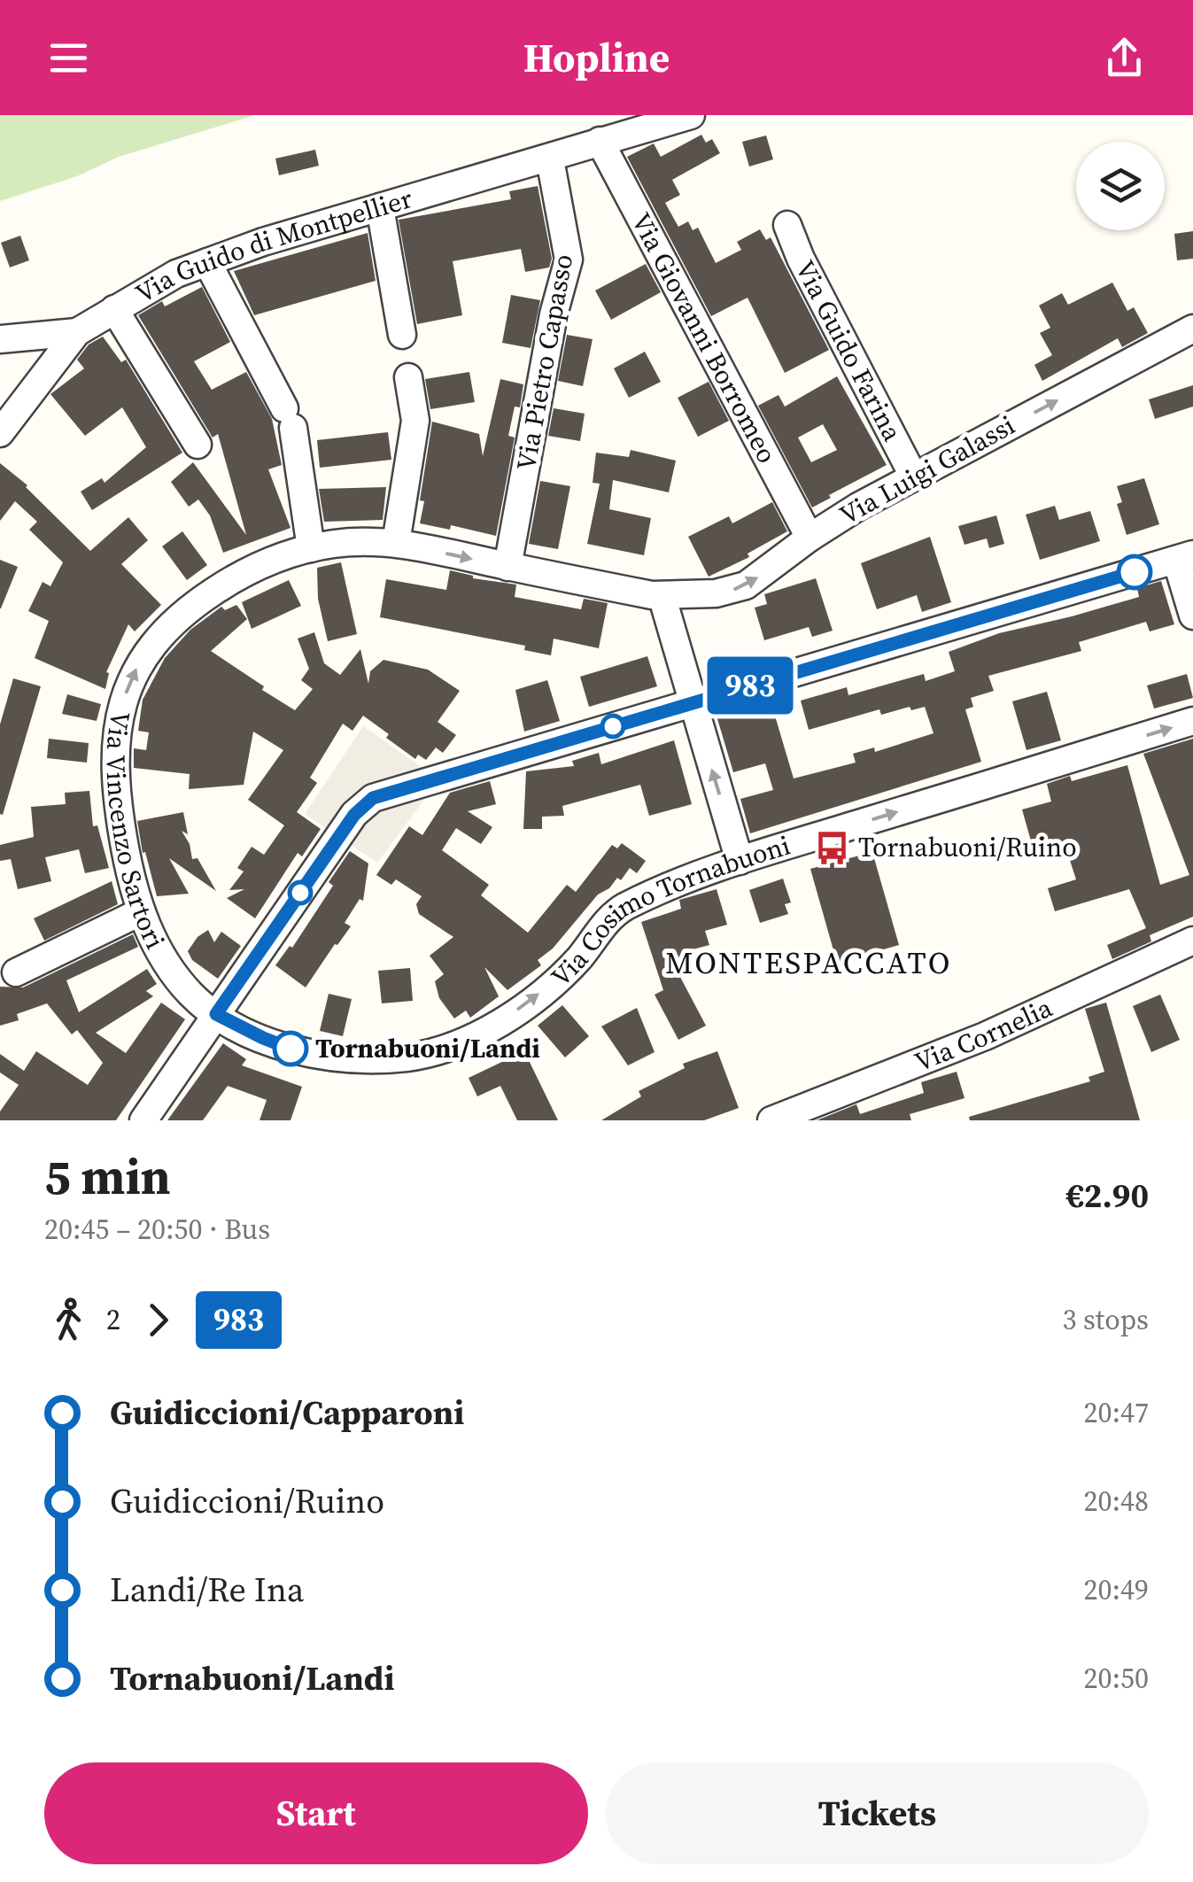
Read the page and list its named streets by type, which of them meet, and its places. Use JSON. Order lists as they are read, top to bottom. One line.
{"streets":{"street":["Via Guido di Montpellier","Via Giovanni Borromeo","Via Guido Farina","Via Pietro Capasso","Via Luigi Galassi","Via Vincenzo Sartori","Via Cosimo Tornabuoni","Via Cornelia"]},"crossings":[["Via Guido di Montpellier","Via Giovanni Borromeo"],["Via Guido di Montpellier","Via Pietro Capasso"],["Via Giovanni Borromeo","Via Luigi Galassi"],["Via Guido Farina","Via Luigi Galassi"],["Via Pietro Capasso","Via Vincenzo Sartori"],["Via Luigi Galassi","Via Vincenzo Sartori"],["Via Vincenzo Sartori","Via Cosimo Tornabuoni"]],"districts":["MONTESPACCATO"],"places":{"bus stop":["Tornabuoni/Ruino"],"other":["Tornabuoni/Landi"]},"lines":["bus line 983"],"page":{"header":"Hopline","on_map":"983","heading":["5 min","20:45 – 20:50 · Bus","€2.90"],"legs":["2","983","3 stops"],"list":[{"name":"Guidiccioni/Capparoni","value":"20:47"},{"name":"Guidiccioni/Ruino","value":"20:48"},{"name":"Landi/Re Ina","value":"20:49"},{"name":"Tornabuoni/Landi","value":"20:50"}],"buttons":["Start","Tickets"]}}
